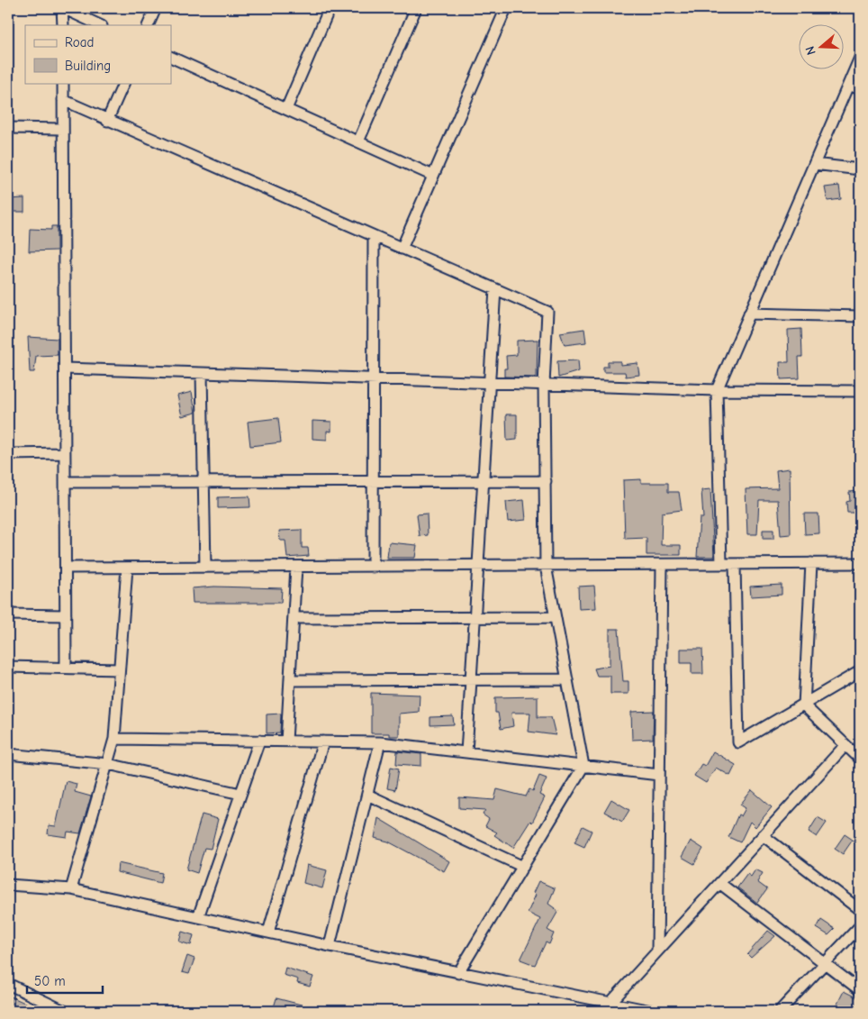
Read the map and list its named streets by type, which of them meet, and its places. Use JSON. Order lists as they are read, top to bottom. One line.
{"legend":["Road","Building"],"scale_bar":"50 m","north":"left"}
